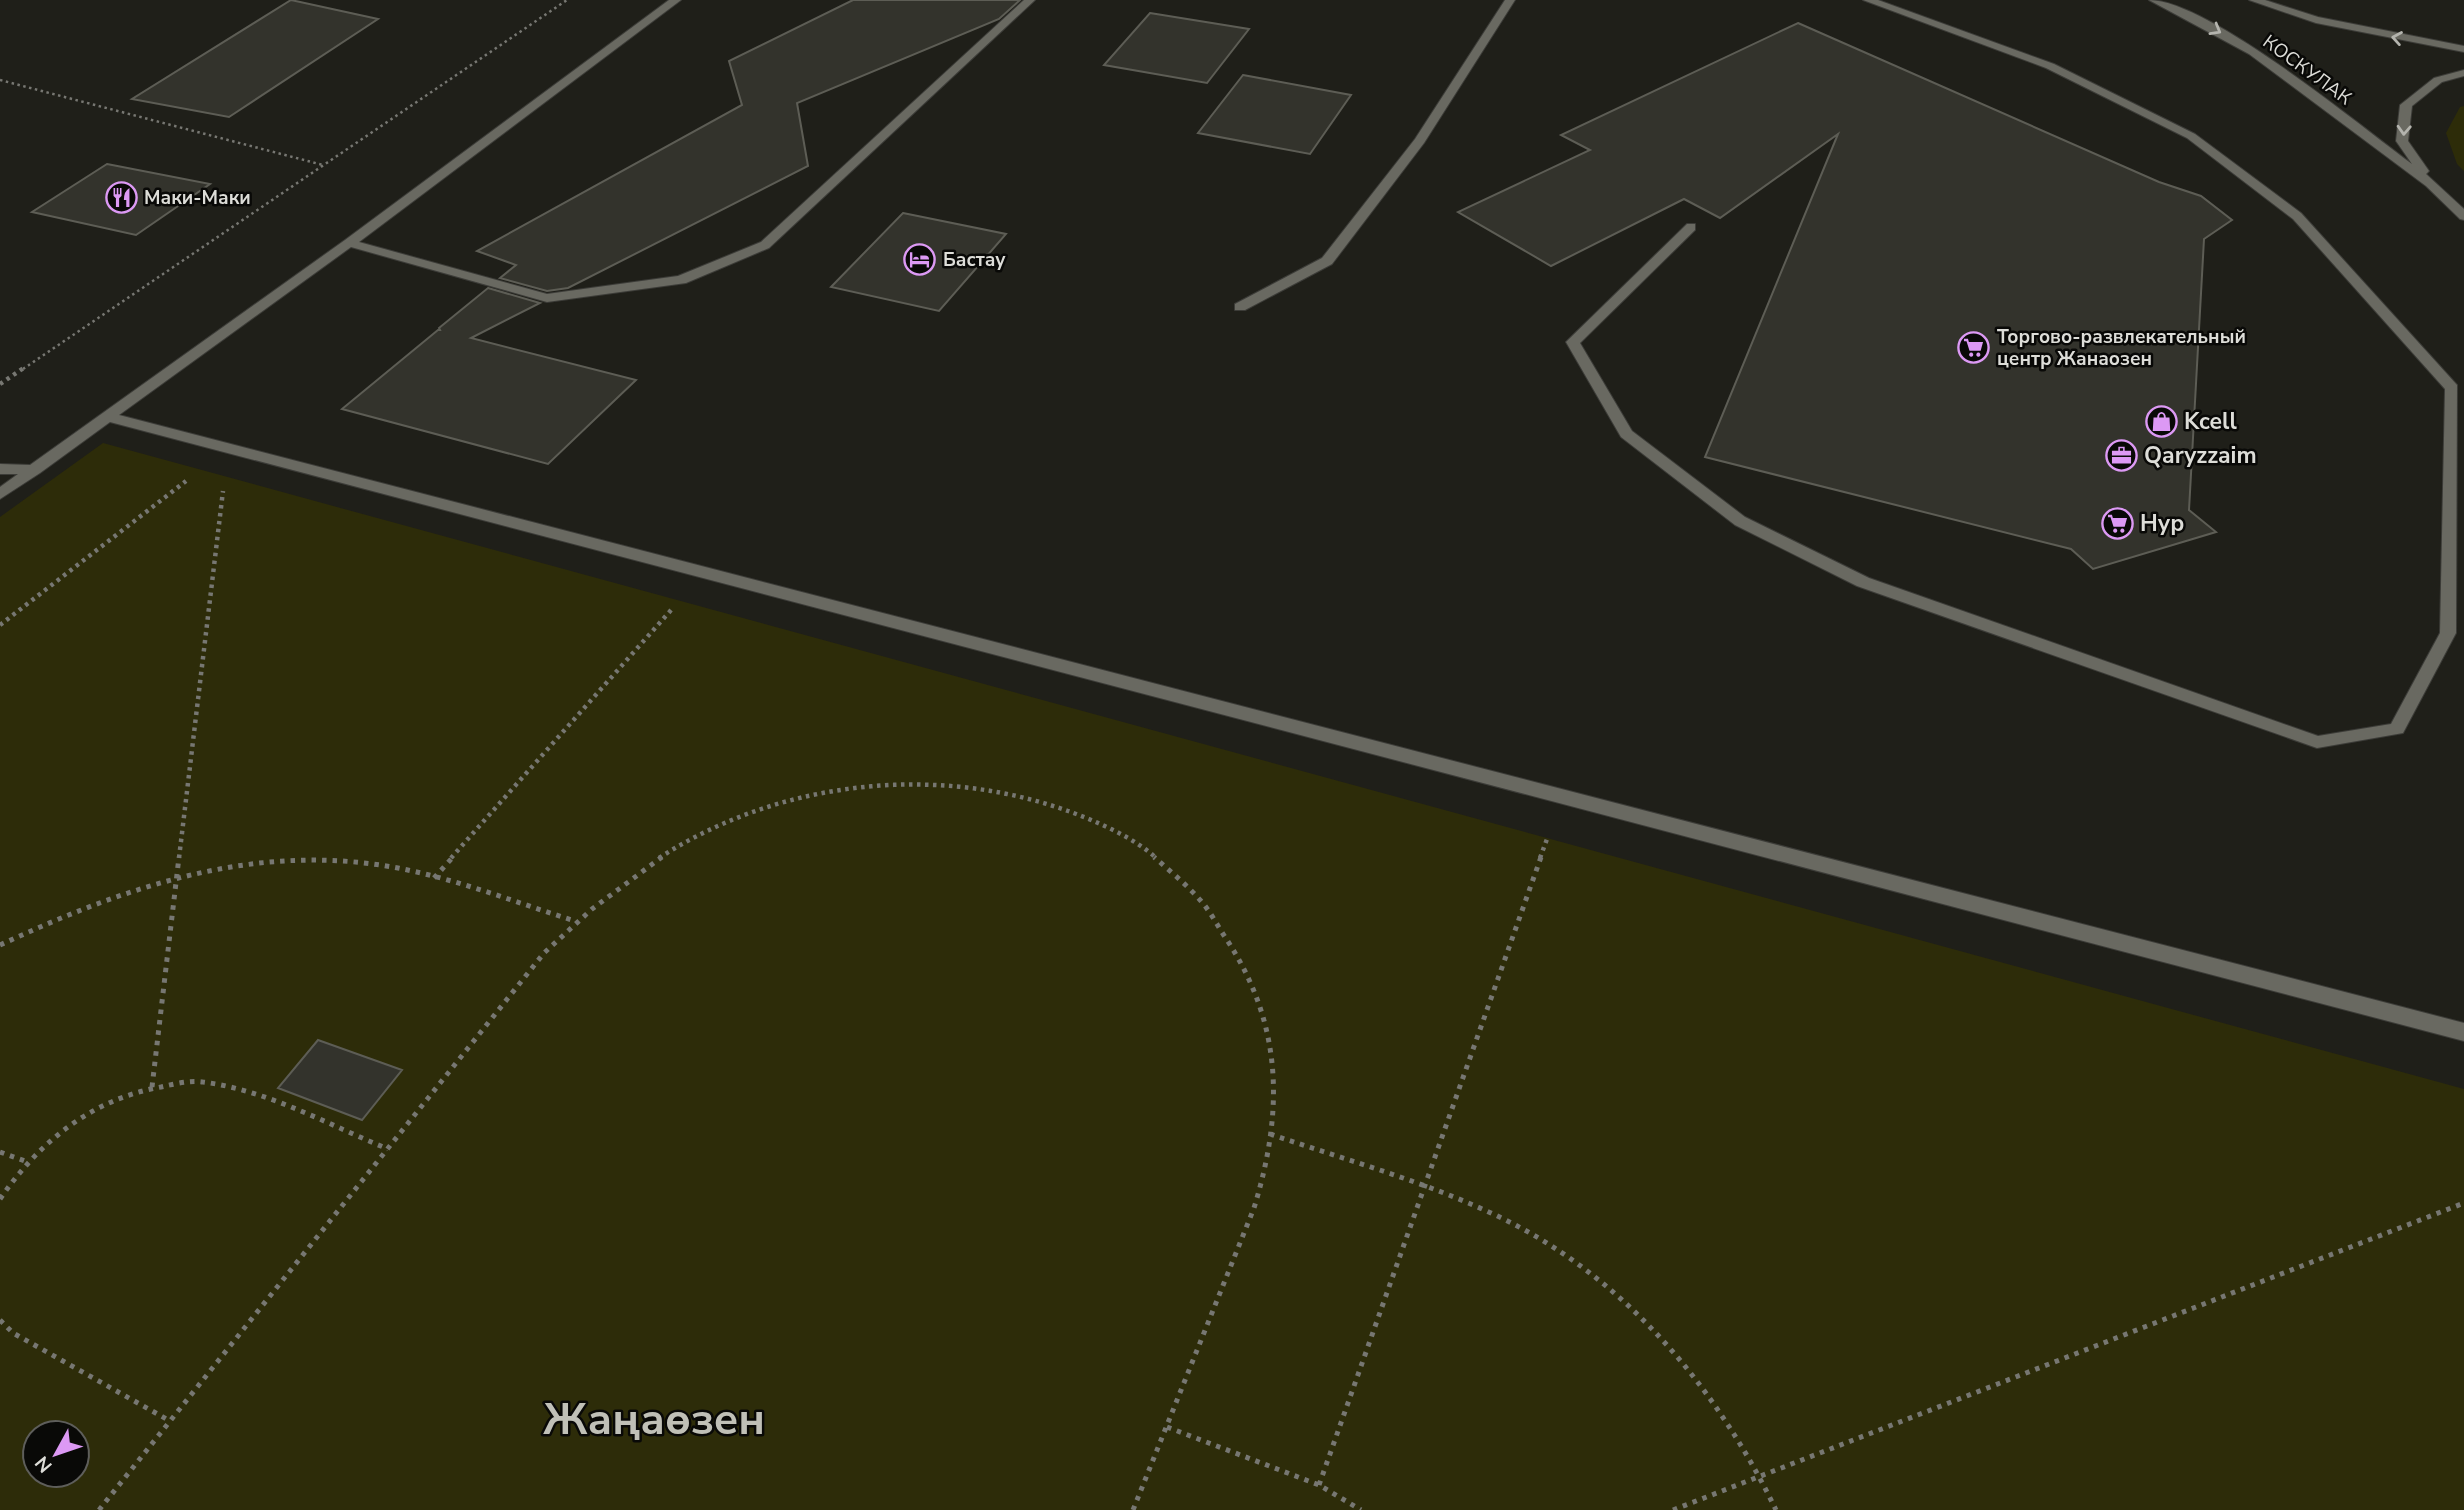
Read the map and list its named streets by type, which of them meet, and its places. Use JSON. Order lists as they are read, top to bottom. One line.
{"streets":{"street":["КОСКУЛАК"]},"districts":["Жаңаөзен"],"places":{"restaurant":["Маки-Маки"],"hotel":["Бастау"],"supermarket":["Торгово-развлекательный центр Жанаозен","Нур"],"shop":["Kcell"],"office":["Qaryzzaim"]},"north":"bottom left"}
